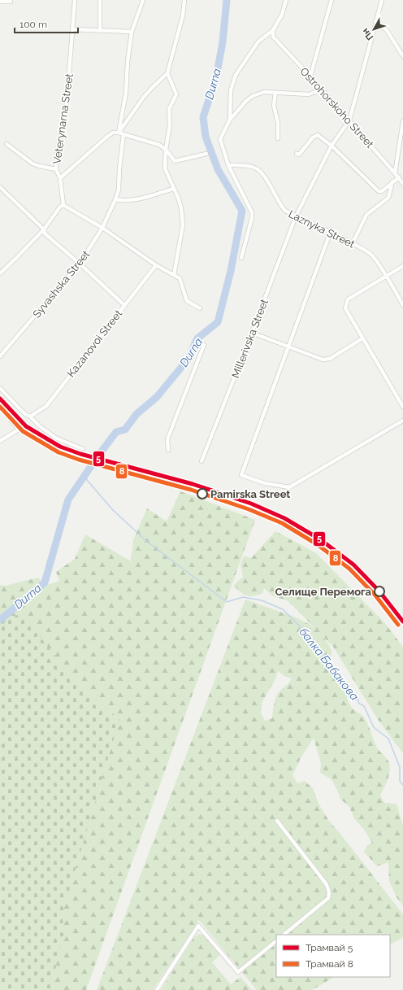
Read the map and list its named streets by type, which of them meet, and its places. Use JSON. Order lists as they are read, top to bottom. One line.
{"streets":{"street":["Ostrohorskoho Street","Veterynarna Street","Laznyka Street","Syvashska Street","Millerivska Street","Kazanovoi Street"]},"crossings":[["Ostrohorskoho Street","Millerivska Street"],["Laznyka Street","Millerivska Street"]],"water":["Durna","балка Бабакова"],"places":["Pamirska Street","Селище Перемога"],"lines":["tram line 5","tram line 8"],"legend":["Трамвай 5","Трамвай 8"],"scale_bar":"100 m","north":"bottom left"}
